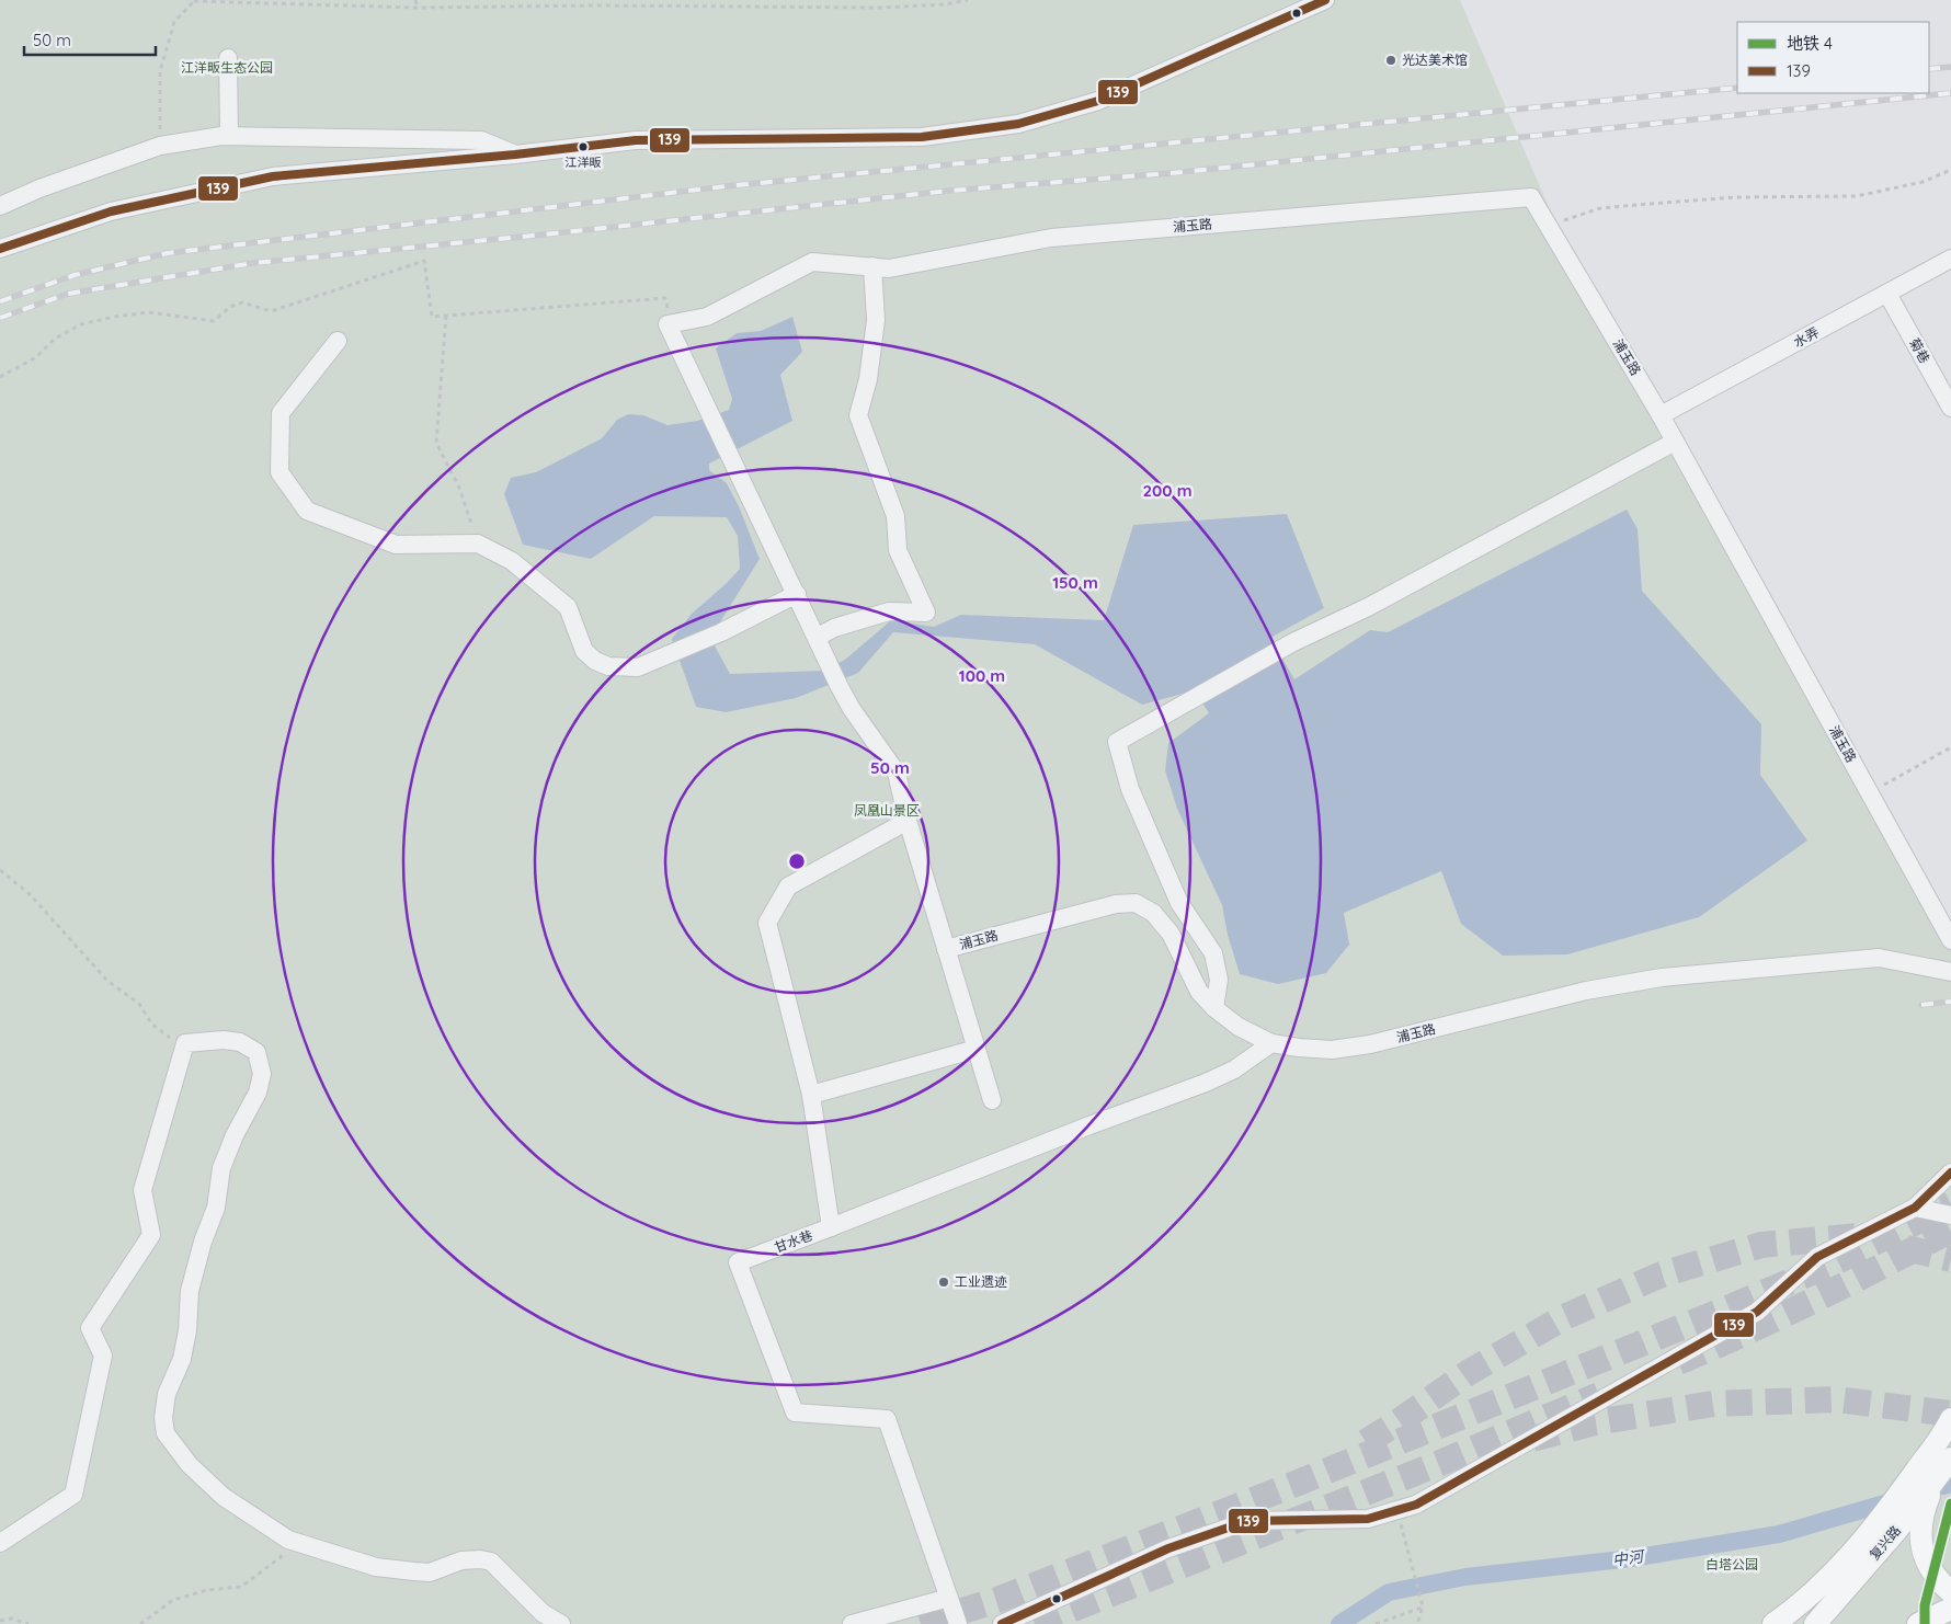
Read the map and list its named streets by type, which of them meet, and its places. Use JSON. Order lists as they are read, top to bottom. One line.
{"streets":{"main road":["复兴路"],"street":["浦玉路","水弄","菊巷","甘水巷"]},"crossings":[["浦玉路","水弄"],["水弄","菊巷"]],"water":["中河"],"parks":["江洋畈生态公园","凤凰山景区","白塔公园"],"places":["光达美术馆","江洋畈","工业遗迹"],"lines":["transit line 139","metro line 4"],"legend":["地铁 4","139"],"scale_bar":"50 m","rings":["200 m","150 m","100 m","50 m"]}
